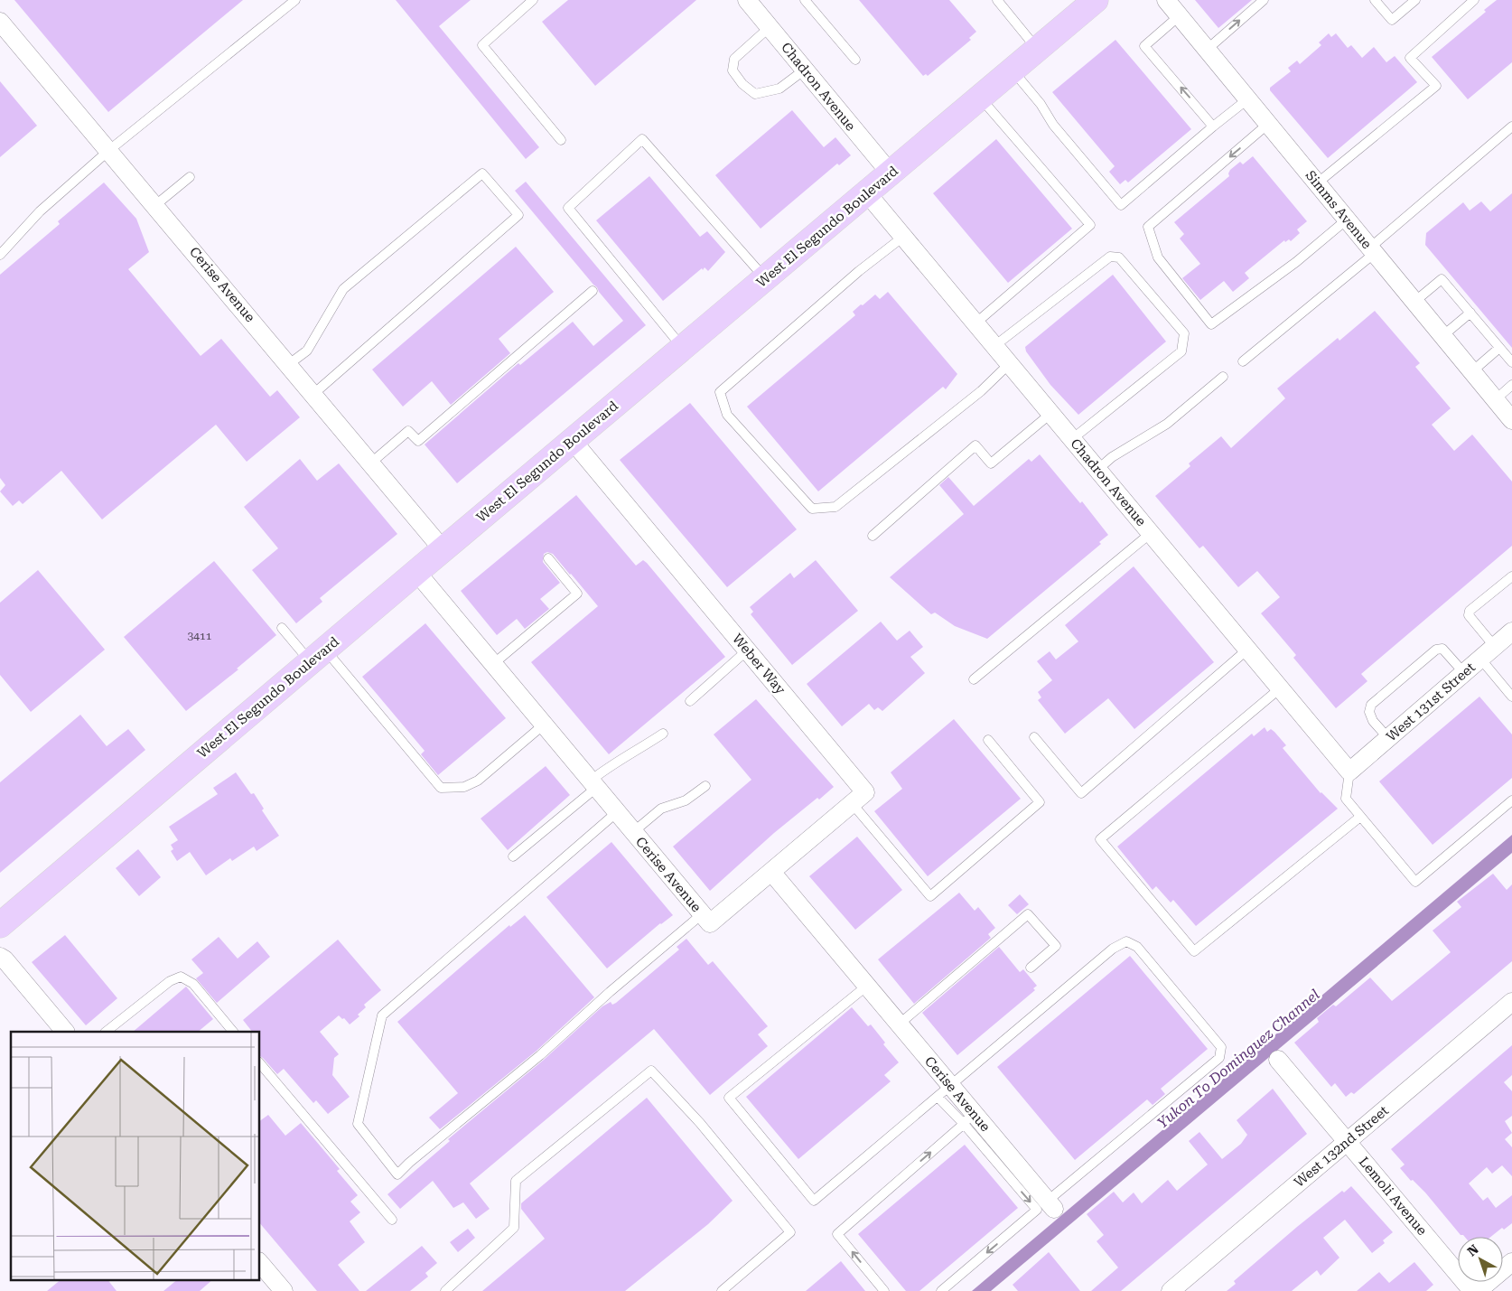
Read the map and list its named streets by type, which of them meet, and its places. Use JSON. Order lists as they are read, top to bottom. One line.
{"streets":{"main road":["West El Segundo Boulevard"],"street":["Chadron Avenue","Simms Avenue","Cerise Avenue","Weber Way","West 131st Street","West 132nd Street","Lemoli Avenue"]},"crossings":[["Chadron Avenue","West El Segundo Boulevard"],["Chadron Avenue","West 131st Street"],["West El Segundo Boulevard","Cerise Avenue"],["West El Segundo Boulevard","Weber Way"],["Cerise Avenue","Weber Way"],["West 132nd Street","Lemoli Avenue"]],"water":["Yukon To Dominguez Channel"],"house_numbers":["3411"],"north":"top left"}
